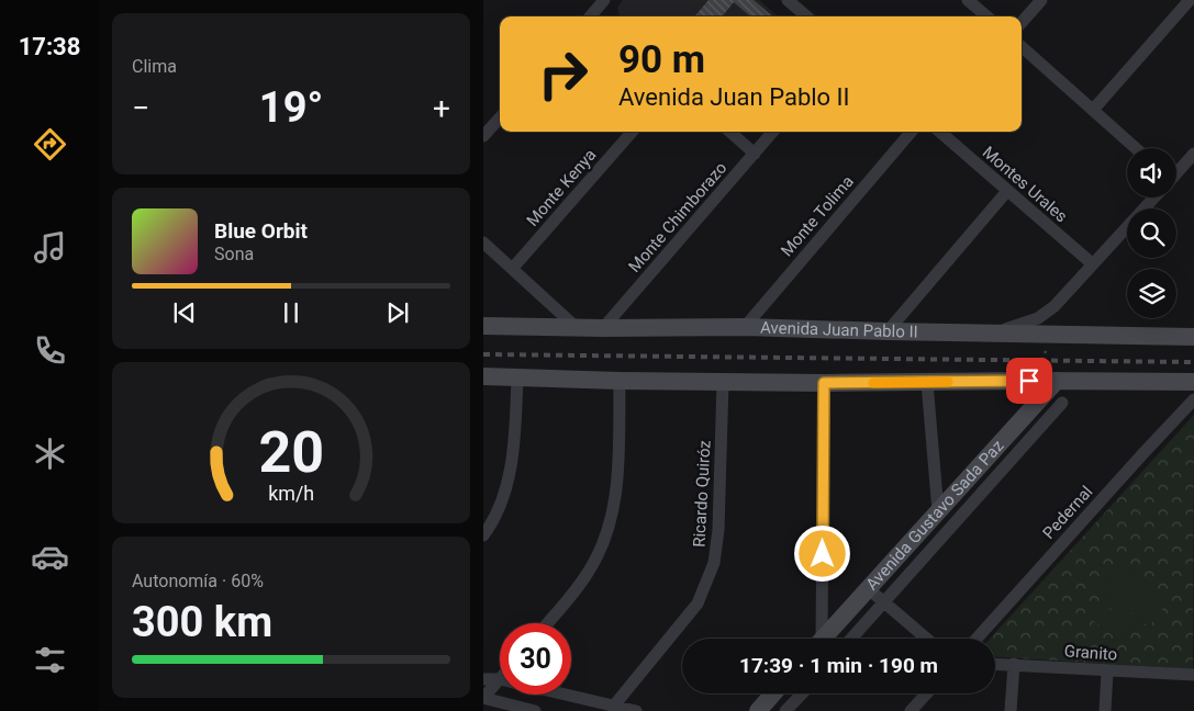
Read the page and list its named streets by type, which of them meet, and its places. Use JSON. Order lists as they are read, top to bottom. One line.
{"streets":{"main road":["Avenida Juan Pablo II","Avenida Gustavo Sada Paz"],"street":["Montes Urales","Monte Kenya","Monte Tolima","Monte Chimborazo","Ricardo Quiróz","Pedernal","Granito"]},"crossings":[["Monte Tolima","Avenida Juan Pablo II"],["Monte Chimborazo","Avenida Juan Pablo II"]],"page":{"tabs":"17:38","tile":["Clima",["Autonomía · 60%","300 km"]],"turn":["90 m","Avenida Juan Pablo II"],"heat":["−","19°","+"],"song":["Blue Orbit","Sona"],"limit":"30","trip":"17:39 · 1 min · 190 m","gauge":["20","km/h"]}}
